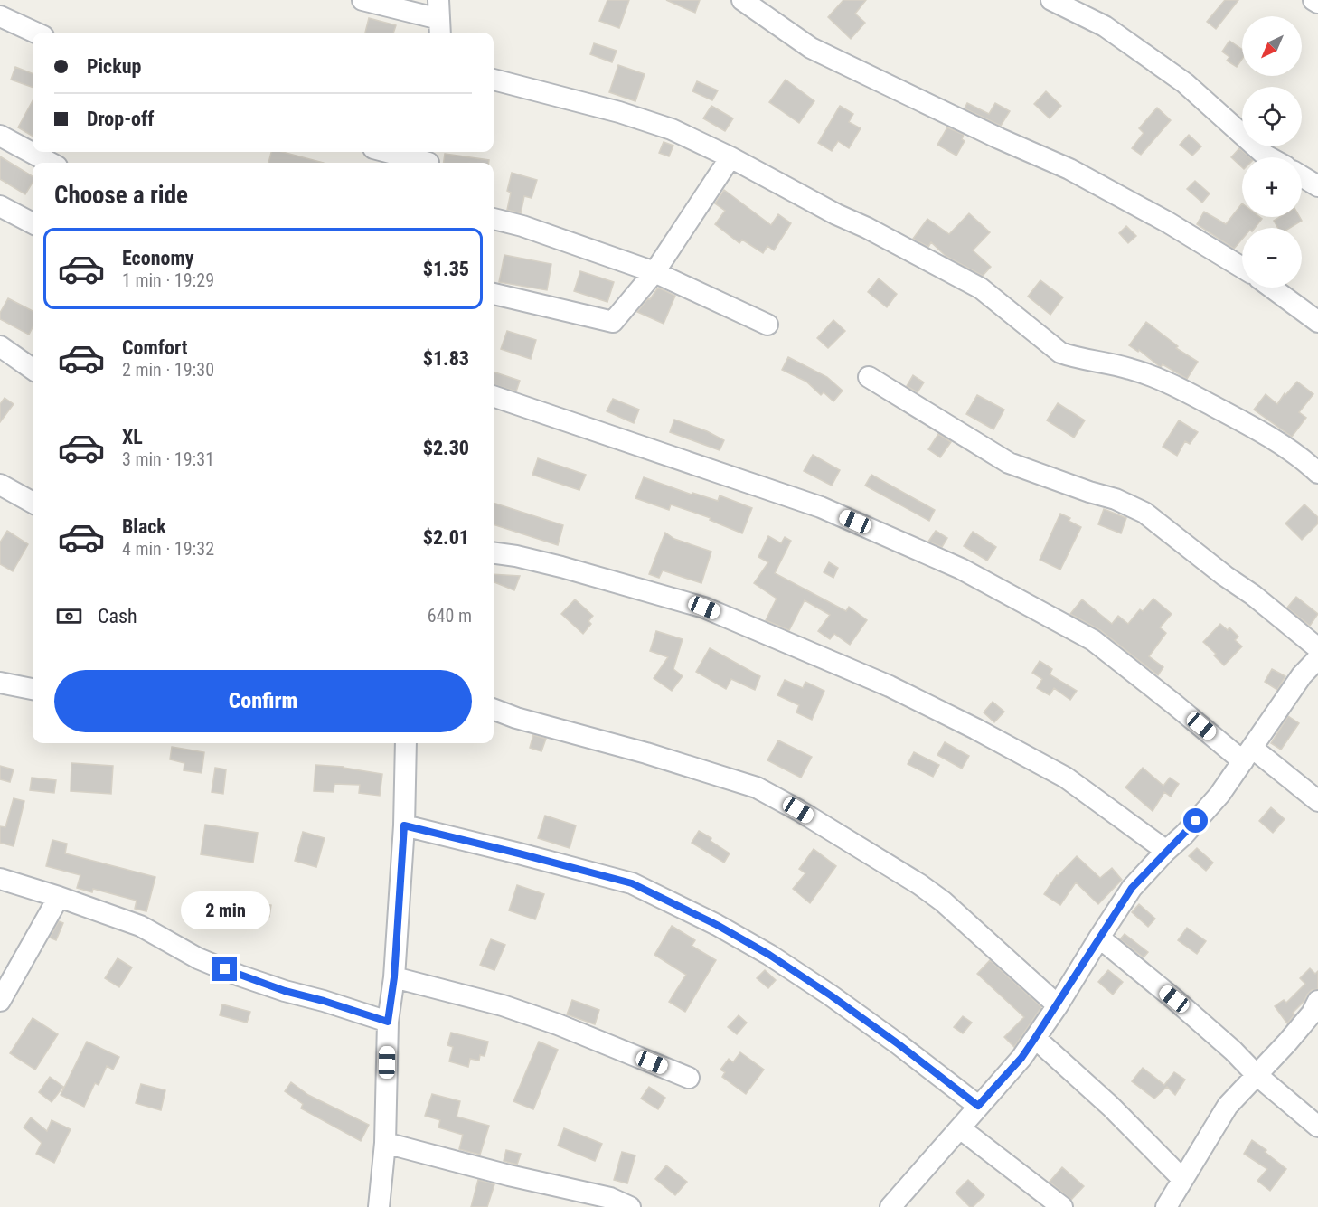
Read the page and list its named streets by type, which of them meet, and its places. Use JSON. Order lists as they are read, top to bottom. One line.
{"north":"bottom left","page":{"map_buttons":["+","−"],"banner":["Pickup","Drop-off"],"heading":"Choose a ride","list":[{"name":"Economy","note":"1 min · 19:29","value":"$1.35"},{"name":"Comfort","note":"2 min · 19:30","value":"$1.83"},{"name":"XL","note":"3 min · 19:31","value":"$2.30"},{"name":"Black","note":"4 min · 19:32","value":"$2.01"}],"pay":["Cash","640 m"],"buttons":"Confirm","bubble":"2 min"}}
